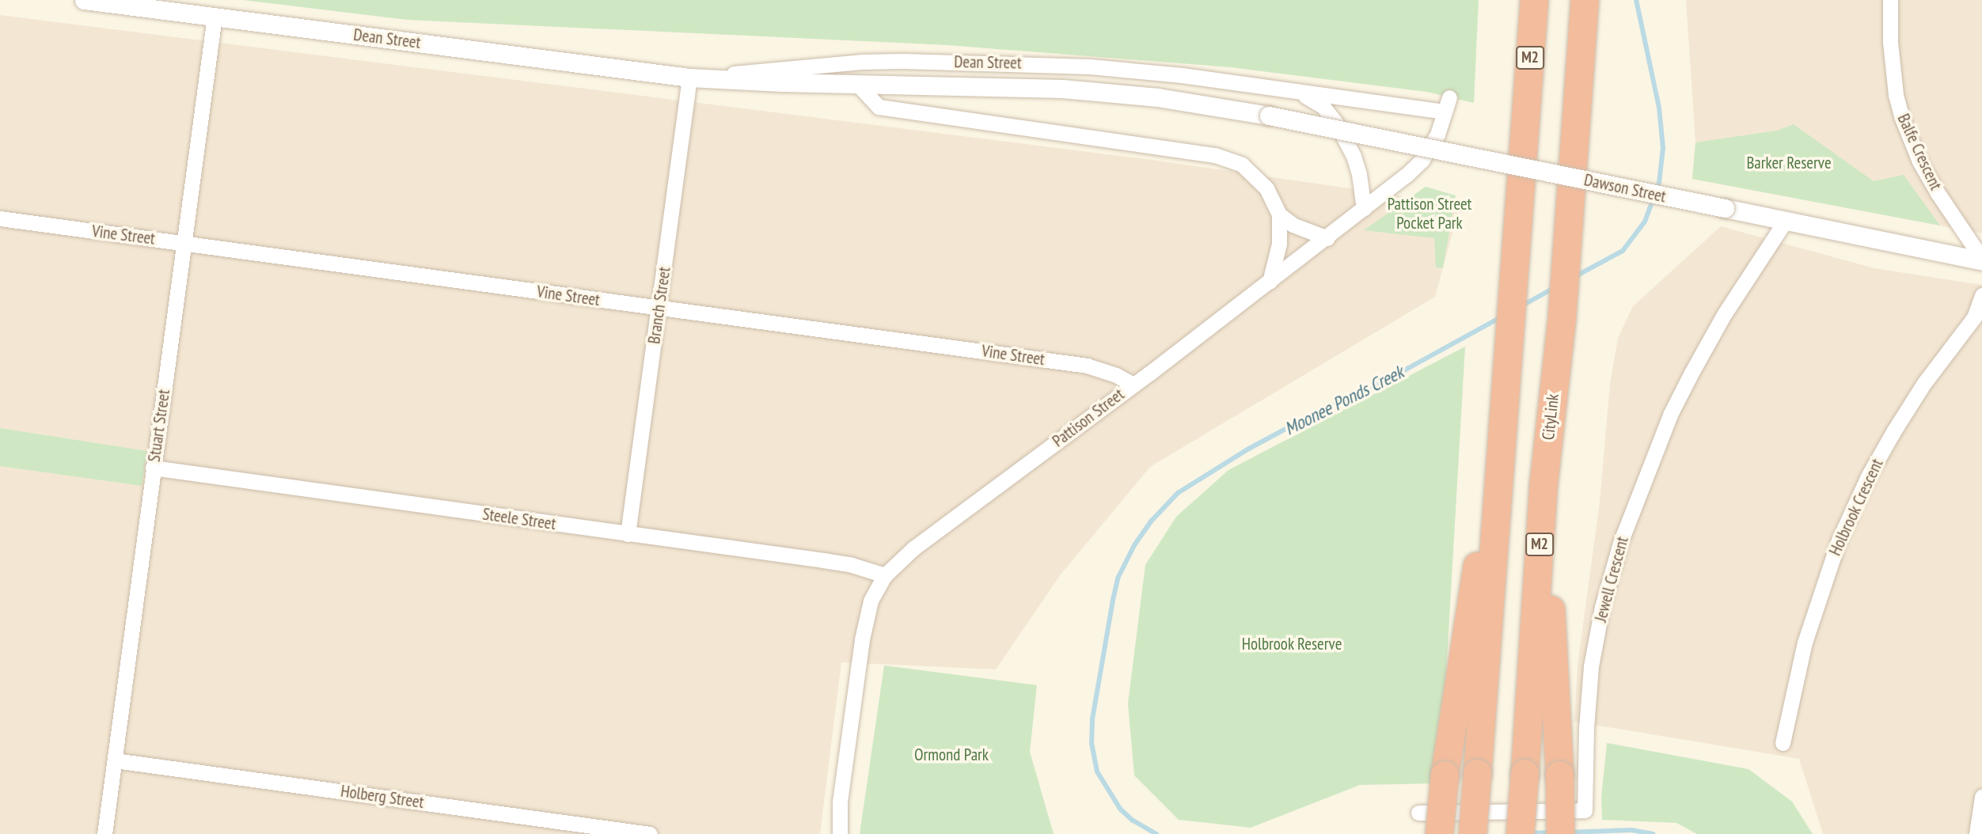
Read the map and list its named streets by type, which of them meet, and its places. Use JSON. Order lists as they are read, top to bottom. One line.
{"streets":{"highway":["M2","CityLink"],"street":["Dean Street","Balfe Crescent","Dawson Street","Vine Street","Branch Street","Pattison Street","Stuart Street","Holbrook Crescent","Steele Street","Jewell Crescent","Holberg Street"]},"crossings":[["Dean Street","Dawson Street"],["Dean Street","Branch Street"],["Dean Street","Pattison Street"],["Dean Street","Stuart Street"],["Balfe Crescent","Dawson Street"],["Dawson Street","Jewell Crescent"],["Vine Street","Branch Street"],["Vine Street","Pattison Street"],["Vine Street","Stuart Street"],["Branch Street","Steele Street"],["Pattison Street","Steele Street"],["Stuart Street","Steele Street"],["Stuart Street","Holberg Street"]],"water":["Moonee Ponds Creek"],"parks":["Barker Reserve","Pattison Street Pocket Park","Holbrook Reserve","Ormond Park"]}
